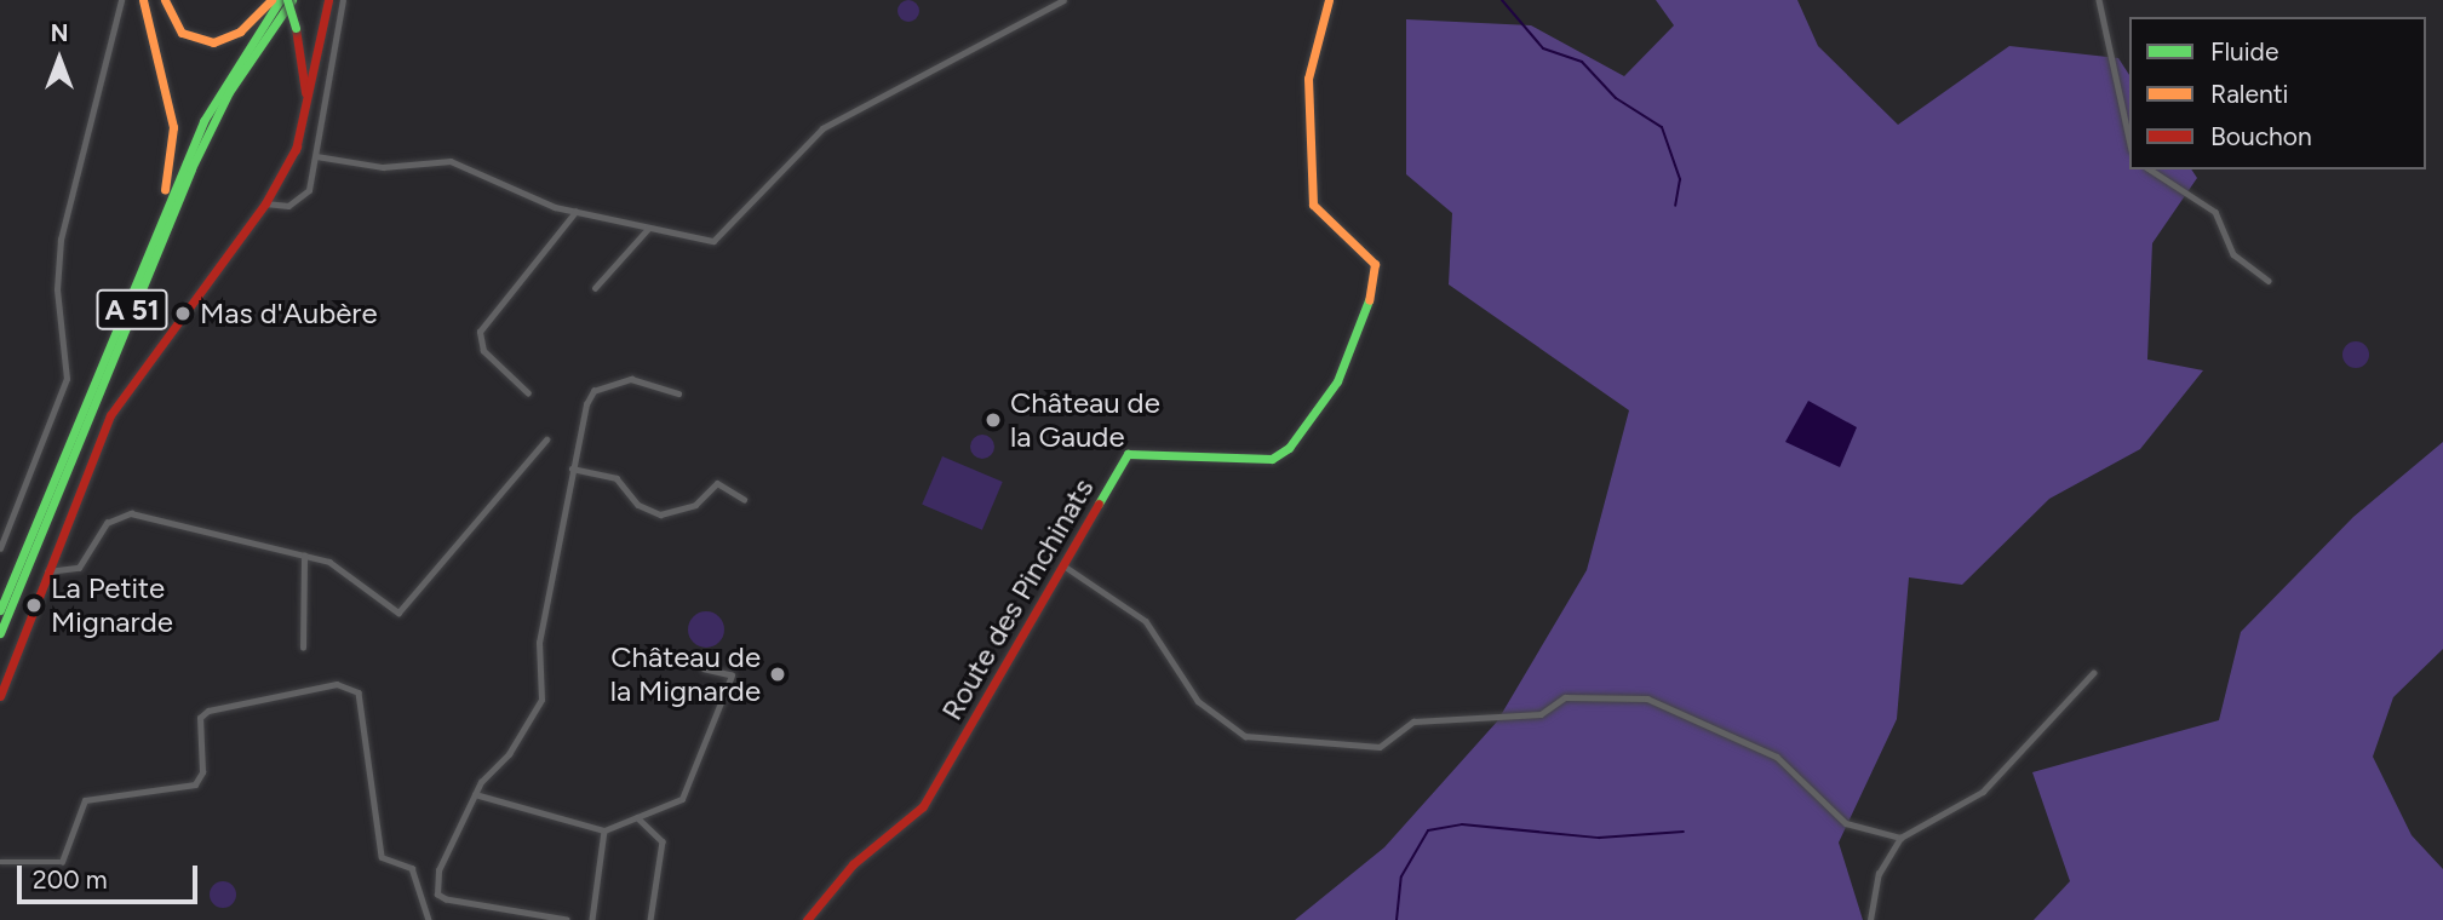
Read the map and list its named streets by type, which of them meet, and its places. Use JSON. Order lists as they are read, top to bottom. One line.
{"streets":{"main road":["A 51","Route des Pinchinats"]},"places":["Mas d'Aubère","Château de la Gaude","La Petite Mignarde","Château de la Mignarde"],"legend":["Fluide","Ralenti","Bouchon"],"scale_bar":"200 m","north":"top"}
